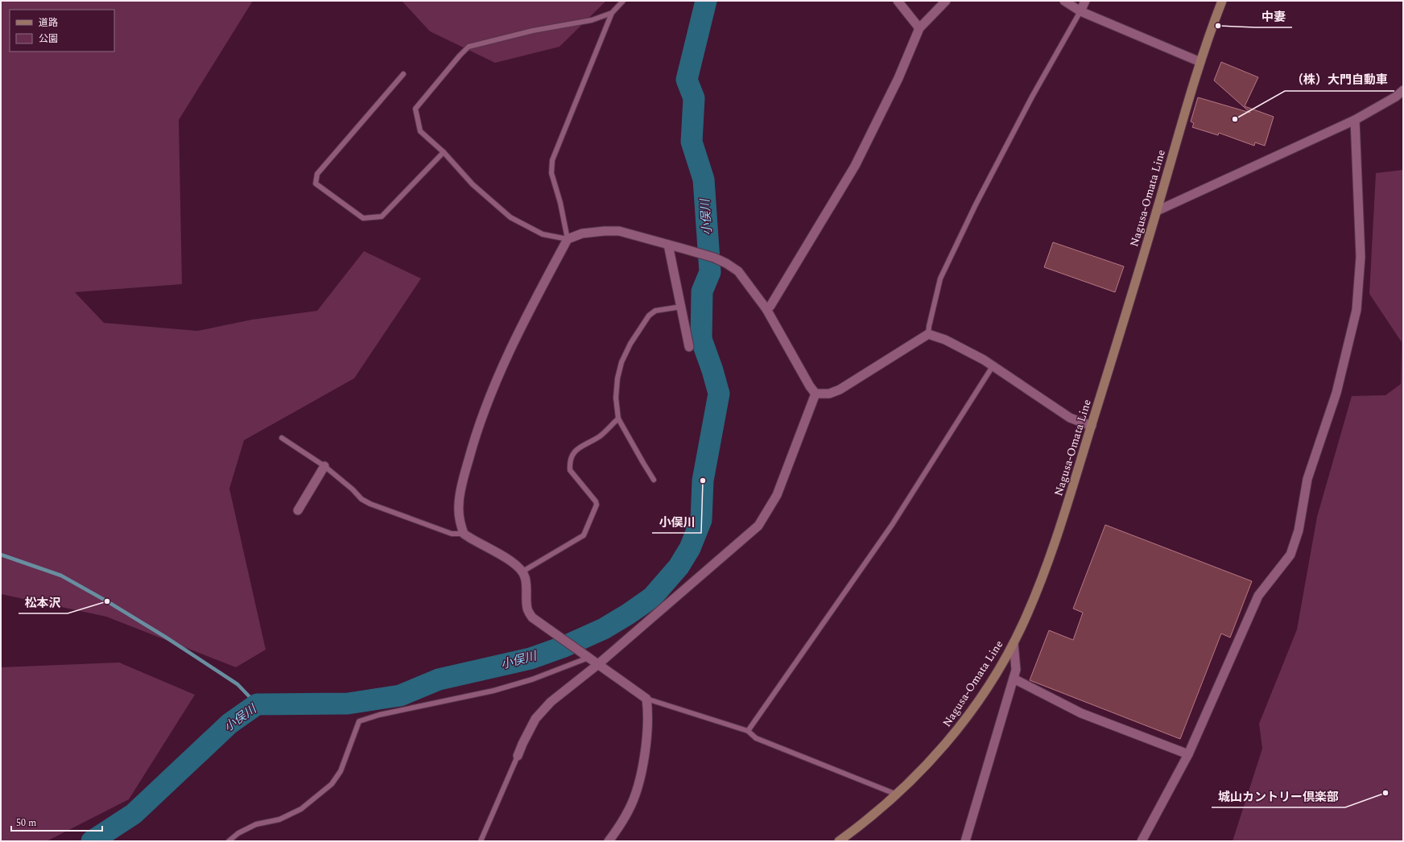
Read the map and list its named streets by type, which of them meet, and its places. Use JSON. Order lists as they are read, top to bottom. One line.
{"streets":{"main road":["Nagusa-Omata Line"]},"water":["小俣川"],"places":["中妻","（株）大門自動車","小俣川","松本沢","城山カントリー倶楽部"],"legend":["道路","公園"],"scale_bar":"50 m"}
